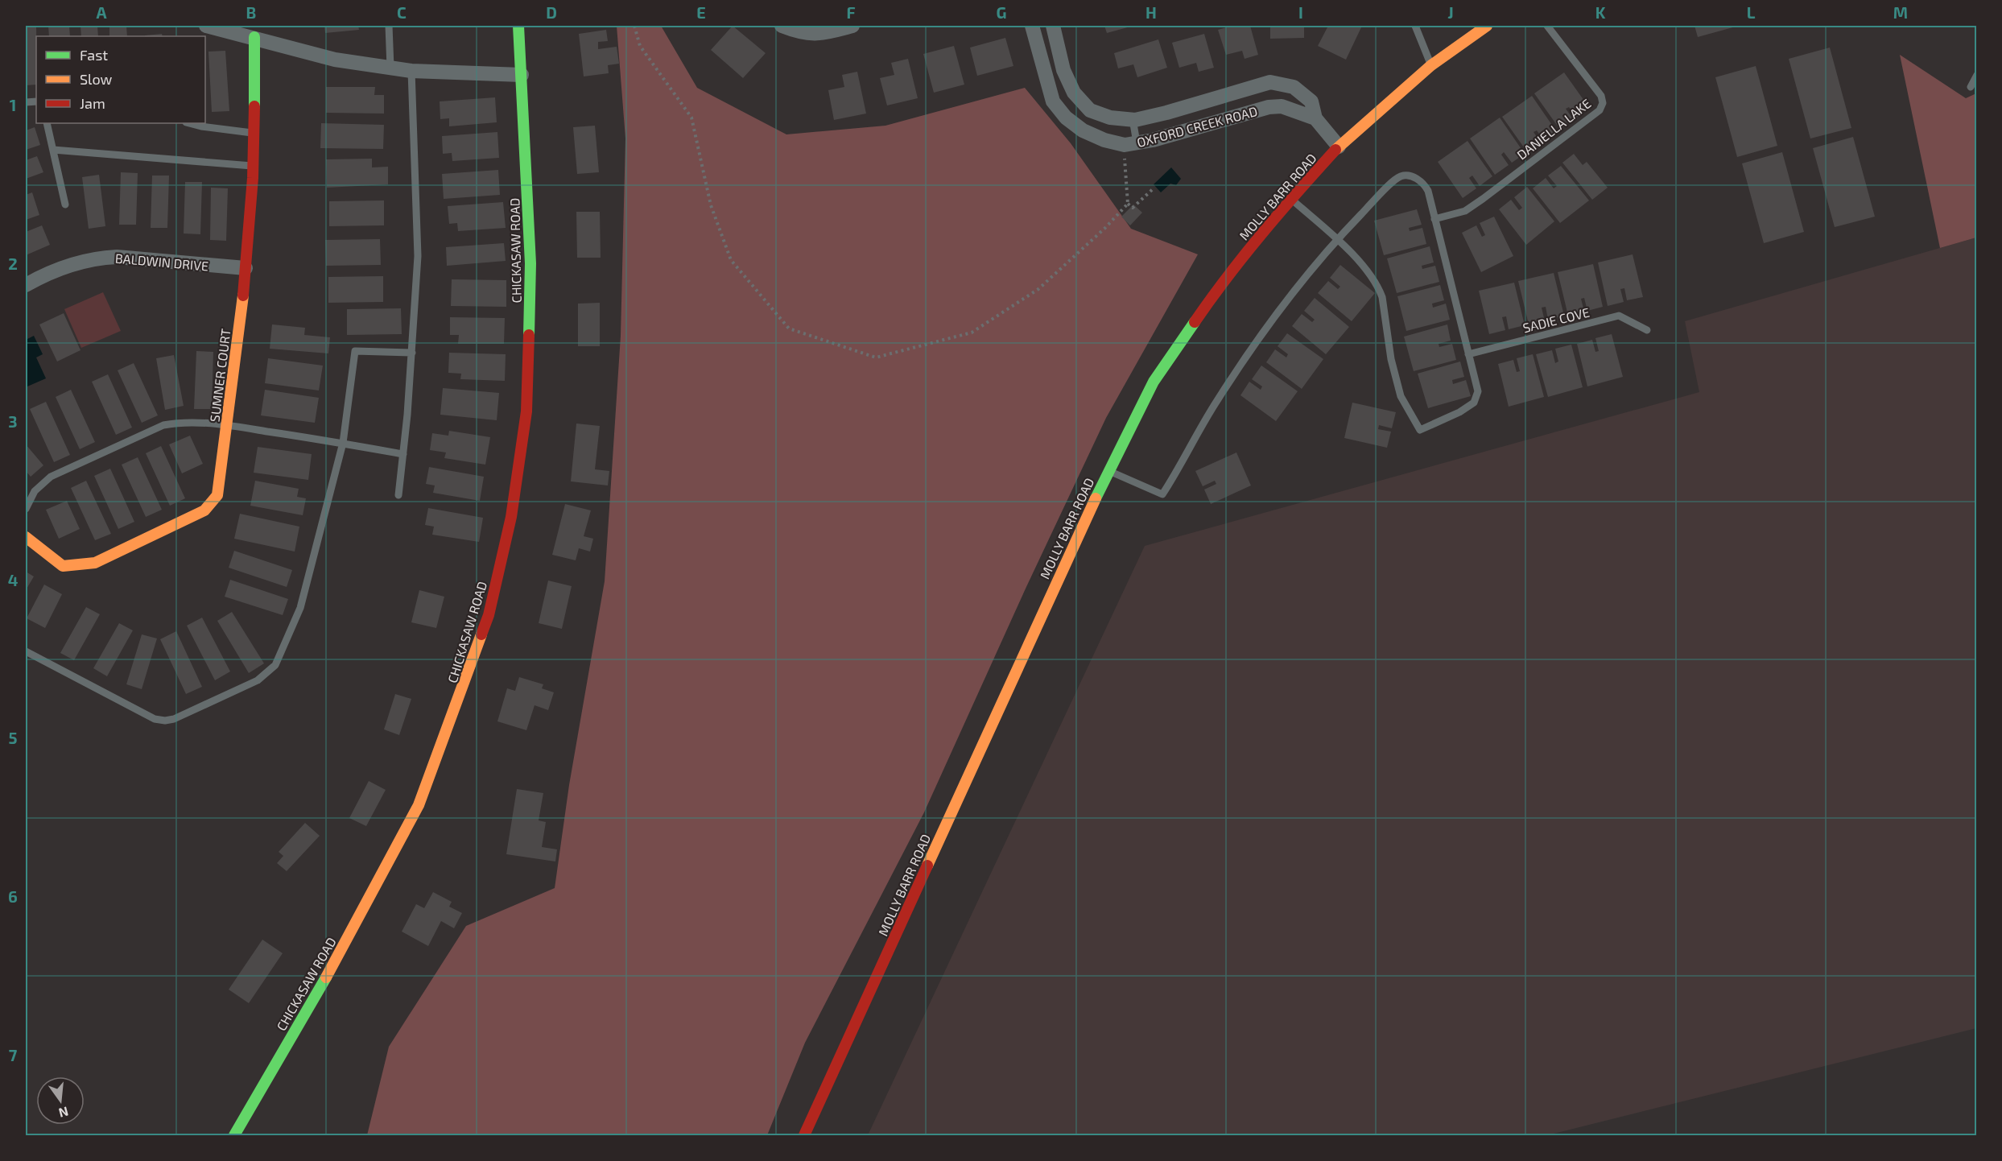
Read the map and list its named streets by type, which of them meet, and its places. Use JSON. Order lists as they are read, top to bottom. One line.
{"streets":{"street":["OXFORD CREEK ROAD","MOLLY BARR ROAD","CHICKASAW ROAD","BALDWIN DRIVE","SUMNER COURT"],"lane":["DANIELLA LAKE","SADIE COVE"]},"crossings":[["OXFORD CREEK ROAD","MOLLY BARR ROAD"],["BALDWIN DRIVE","SUMNER COURT"]],"legend":["Fast","Slow","Jam"],"north":"bottom","grid":{"columns":["A","B","C","D","E","F","G","H","I","J","K","L","M"],"rows":["1","2","3","4","5","6","7"]}}
